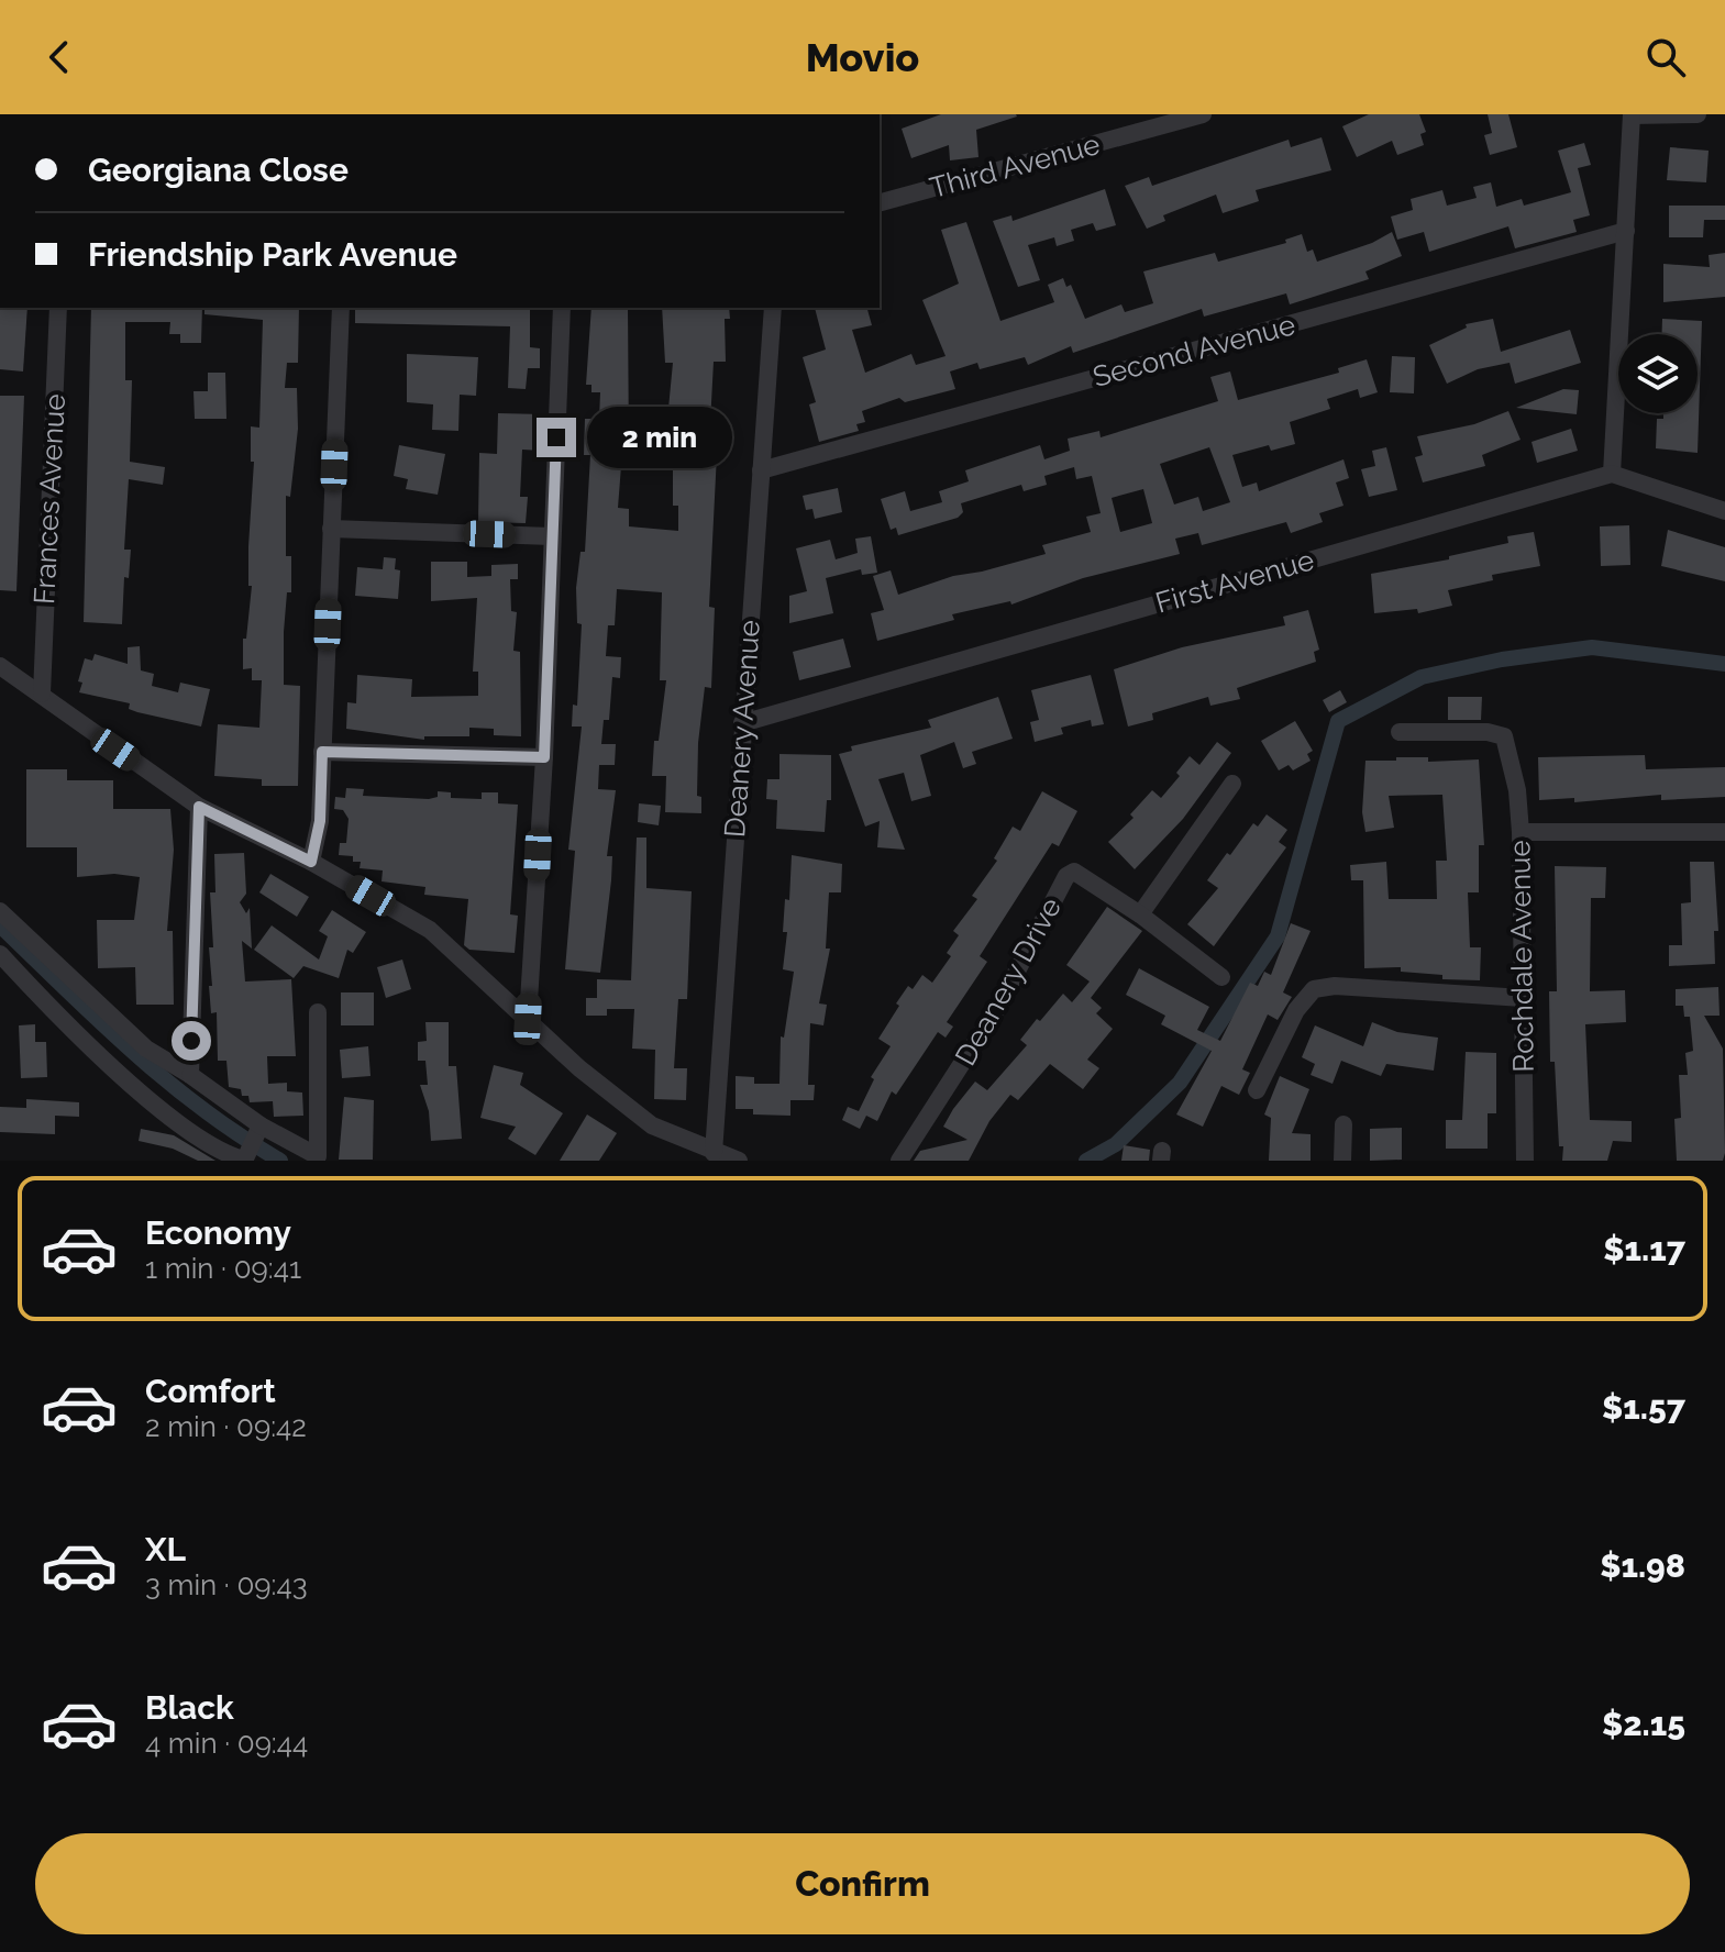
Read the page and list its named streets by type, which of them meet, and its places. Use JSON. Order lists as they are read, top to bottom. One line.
{"streets":{"street":["Third Avenue","Second Avenue","Frances Avenue","First Avenue","Deanery Avenue","Rochdale Avenue","Deanery Drive"]},"crossings":[["Second Avenue","Deanery Avenue"],["First Avenue","Deanery Avenue"]],"page":{"header":"Movio","banner":["Georgiana Close","Friendship Park Avenue"],"bubble":"2 min","list":[{"name":"Economy","note":"1 min · 09:41","value":"$1.17"},{"name":"Comfort","note":"2 min · 09:42","value":"$1.57"},{"name":"XL","note":"3 min · 09:43","value":"$1.98"},{"name":"Black","note":"4 min · 09:44","value":"$2.15"}],"buttons":"Confirm"}}
